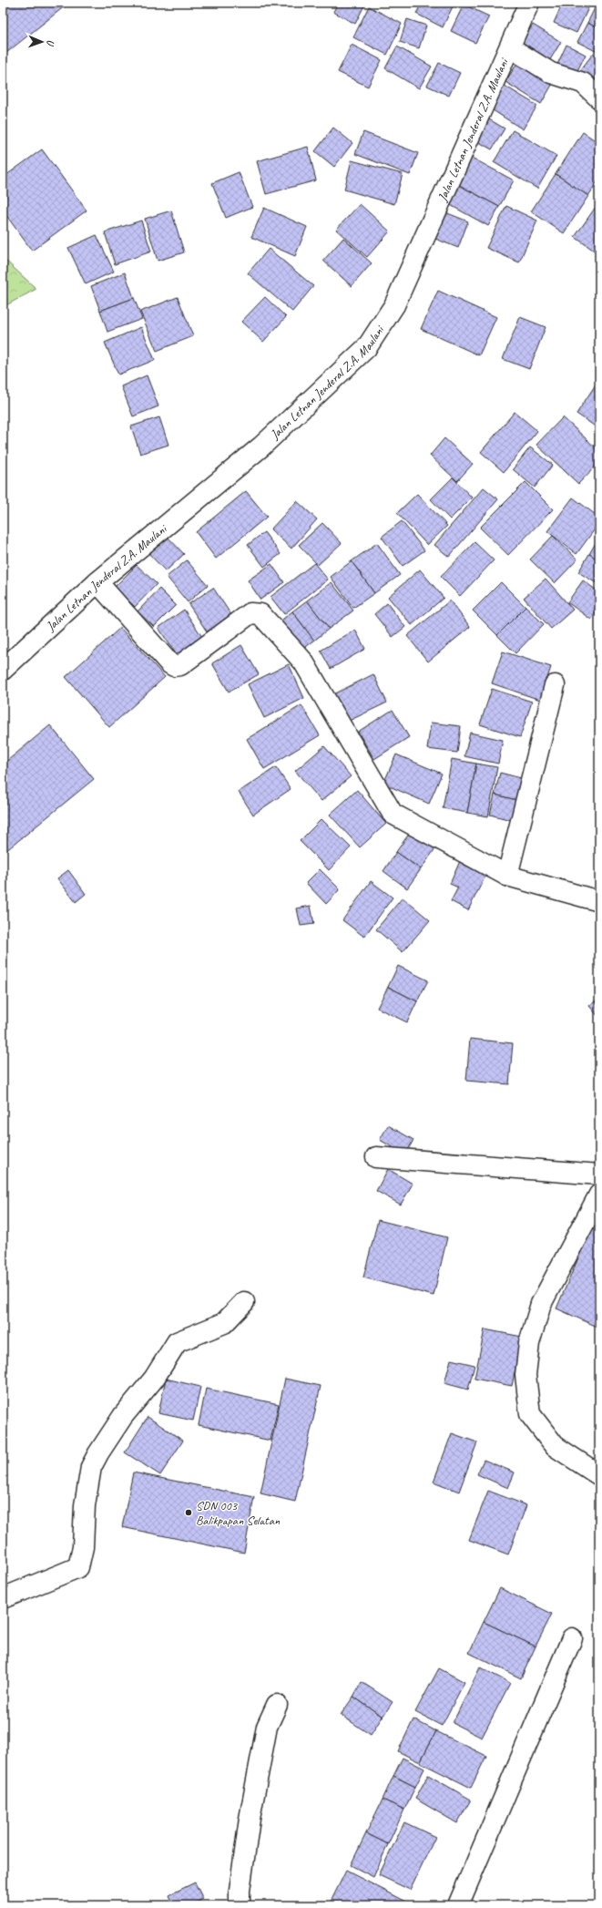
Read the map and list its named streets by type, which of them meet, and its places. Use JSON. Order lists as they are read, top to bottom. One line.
{"streets":{"street":["Jalan Letnan Jenderal Z.A. Maulani"]},"places":["SDN 003 Balikpapan Selatan"],"north":"right"}
